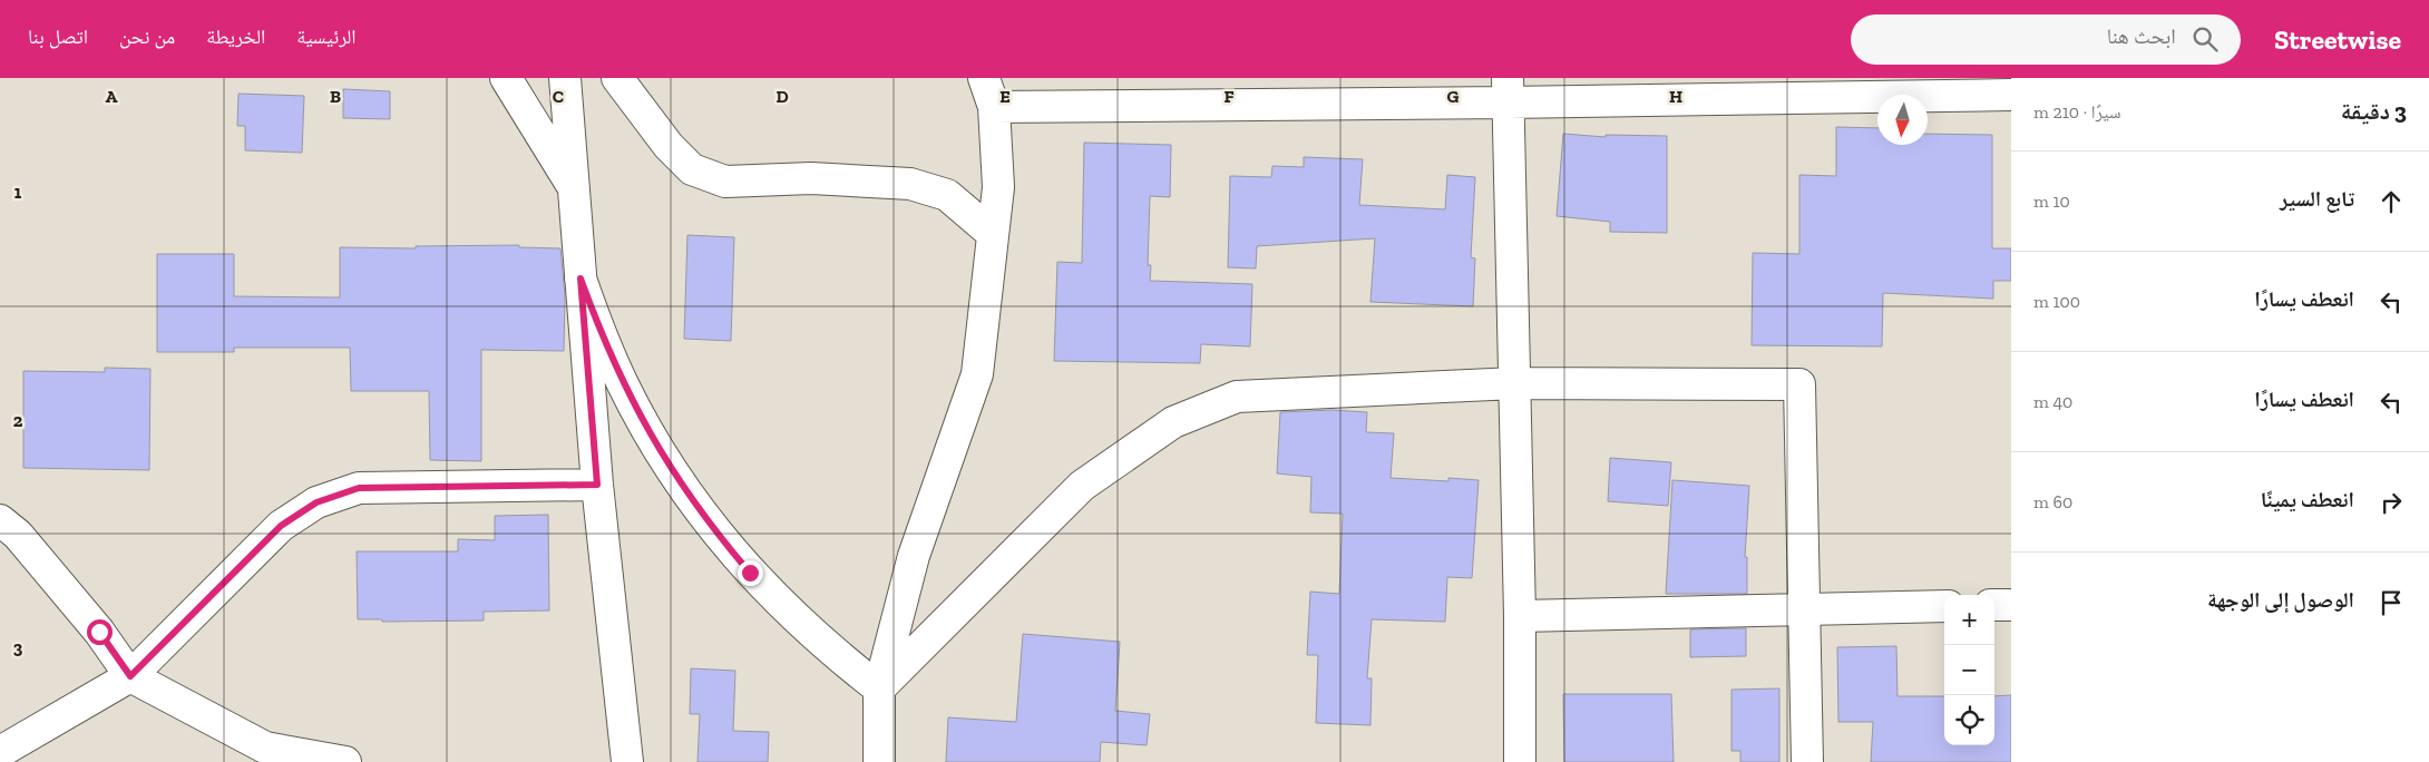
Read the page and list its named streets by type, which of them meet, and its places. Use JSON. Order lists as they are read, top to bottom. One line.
{"north":"bottom","page":{"header":"Streetwise","search":"ابحث هنا","nav":["الرئيسية","الخريطة","من نحن","اتصل بنا"],"heading":["3 دقيقة","سيرًا · 210 m"],"list":[["تابع السير","10 m"],["انعطف يسارًا","100 m"],["انعطف يسارًا","40 m"],["انعطف يمينًا","60 m"],"الوصول إلى الوجهة"],"map_buttons":["+","−"]},"grid":{"columns":["A","B","C","D","E","F","G","H"],"rows":["1","2","3"]}}
